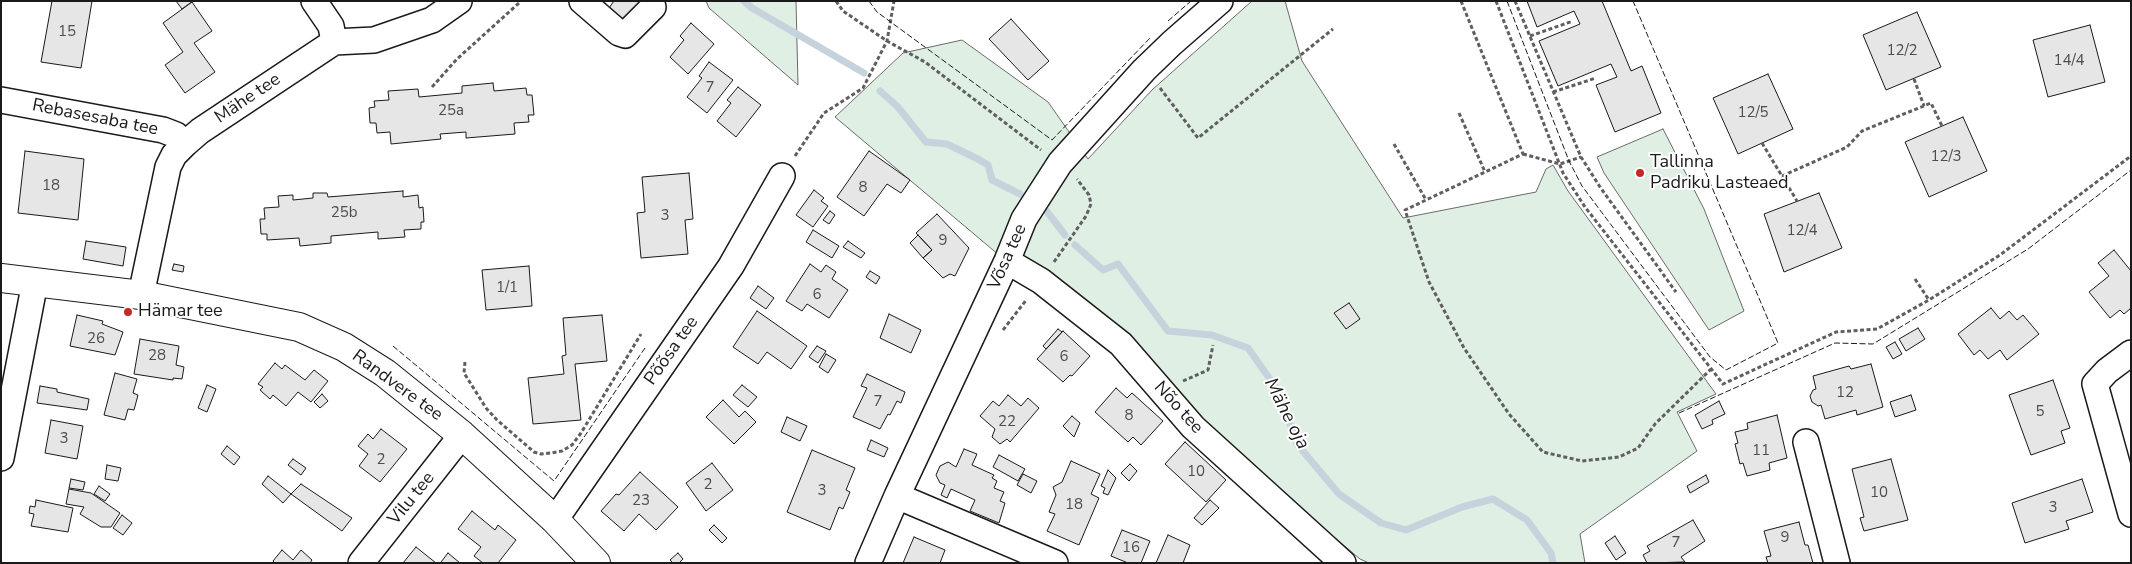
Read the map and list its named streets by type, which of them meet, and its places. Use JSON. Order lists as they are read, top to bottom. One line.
{"streets":{"main road":["Randvere tee"],"street":["Mähe tee","Rebasesaba tee","Võsa tee","Põõsa tee","Nõo tee","Vilu tee"]},"crossings":[["Mähe tee","Rebasesaba tee"],["Mähe tee","Randvere tee"],["Võsa tee","Nõo tee"],["Põõsa tee","Randvere tee"],["Randvere tee","Vilu tee"]],"water":["Mähe oja"],"places":["Tallinna Padriku Lasteaed","Hämar tee"],"house_numbers":["15","12/2","14/4","7","25a","12/5","12/3","18","8","25b","3","12/4","9","1/1","6","26","28","6","12","7","5","8","22","3","11","2","10","2","3","10","23","18","3","9","7","16"]}
